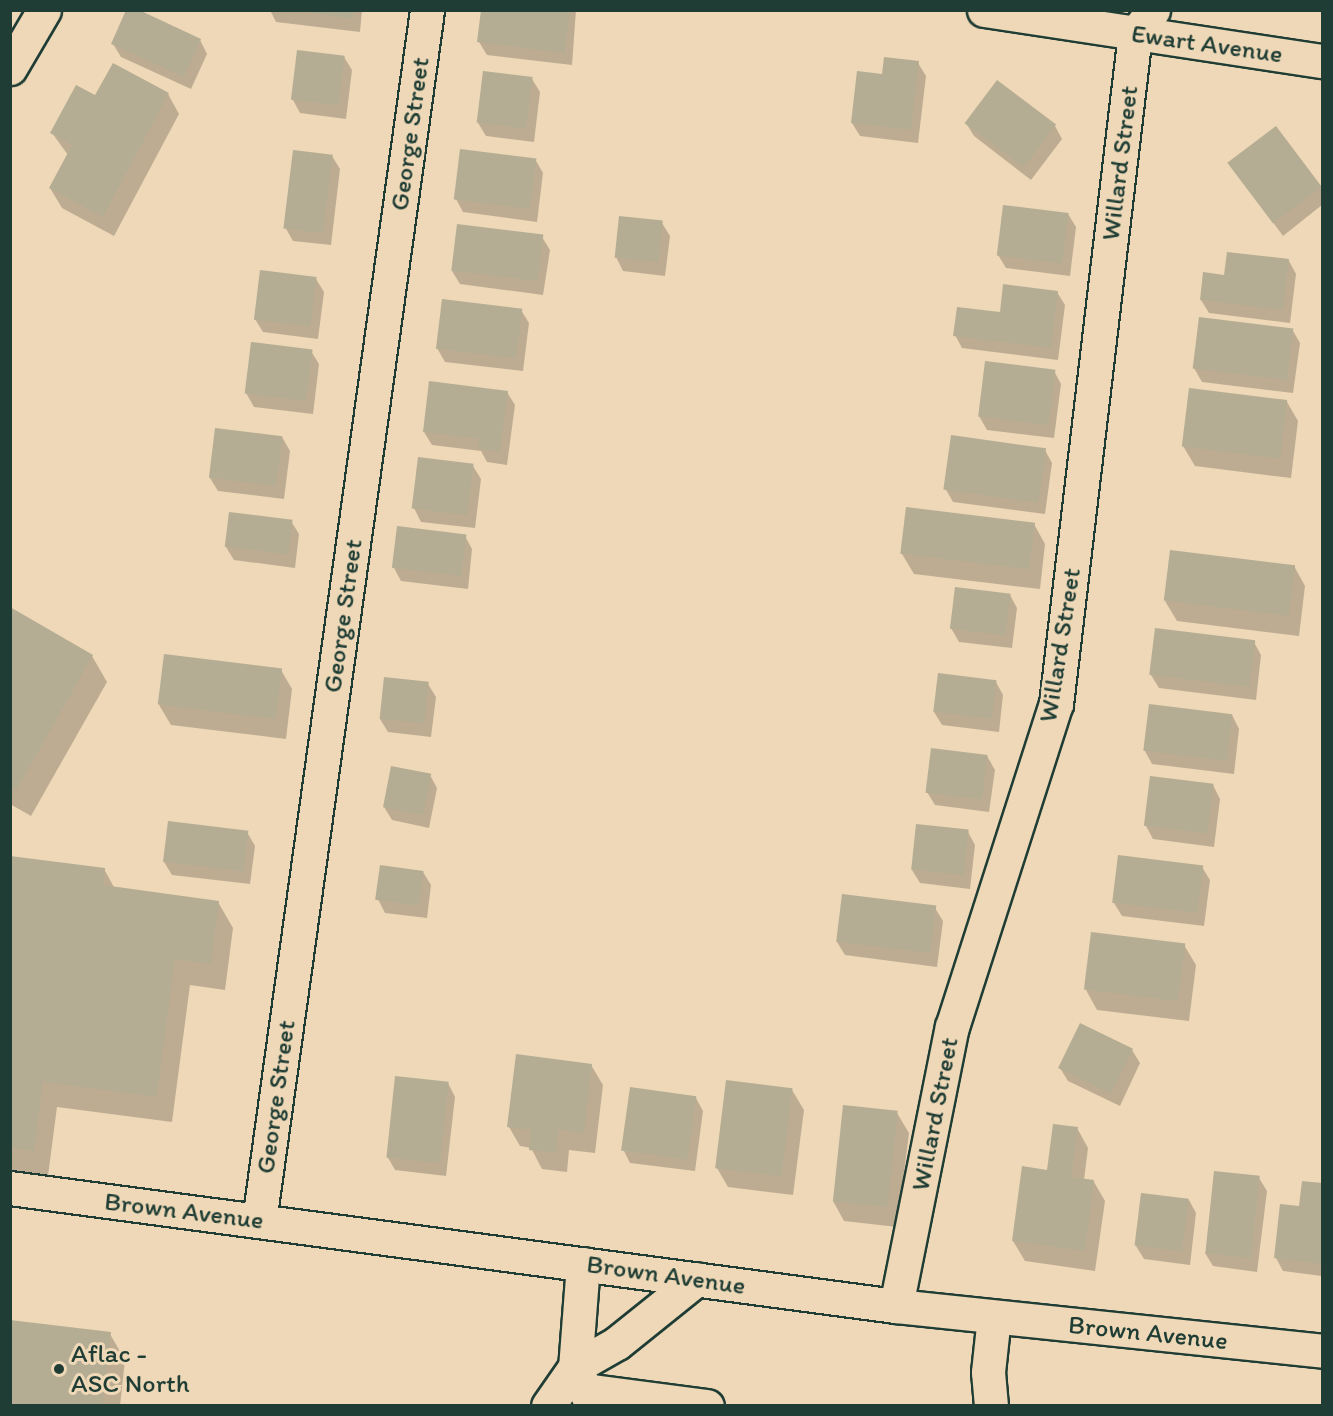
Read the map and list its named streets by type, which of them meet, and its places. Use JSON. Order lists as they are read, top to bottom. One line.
{"streets":{"street":["Ewart Avenue","George Street","Willard Street","Brown Avenue"]},"crossings":[["Ewart Avenue","Willard Street"],["George Street","Brown Avenue"],["Willard Street","Brown Avenue"]],"places":["Aflac - ASC North"]}
